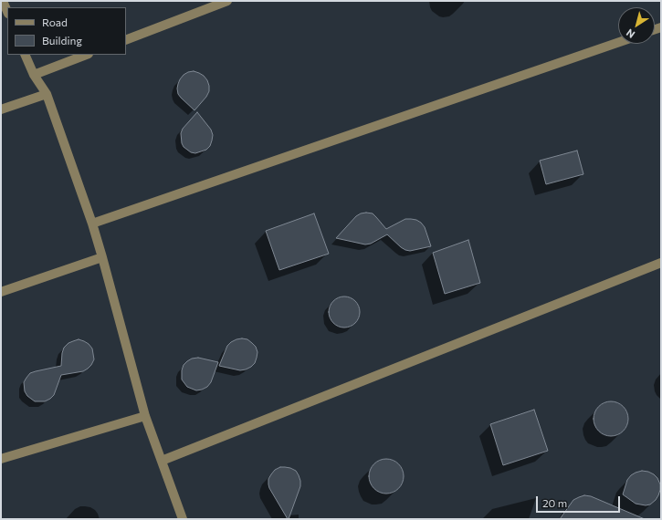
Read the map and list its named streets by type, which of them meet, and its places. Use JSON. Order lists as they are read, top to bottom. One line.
{"legend":["Road","Building"],"scale_bar":"20 m","north":"bottom left"}
